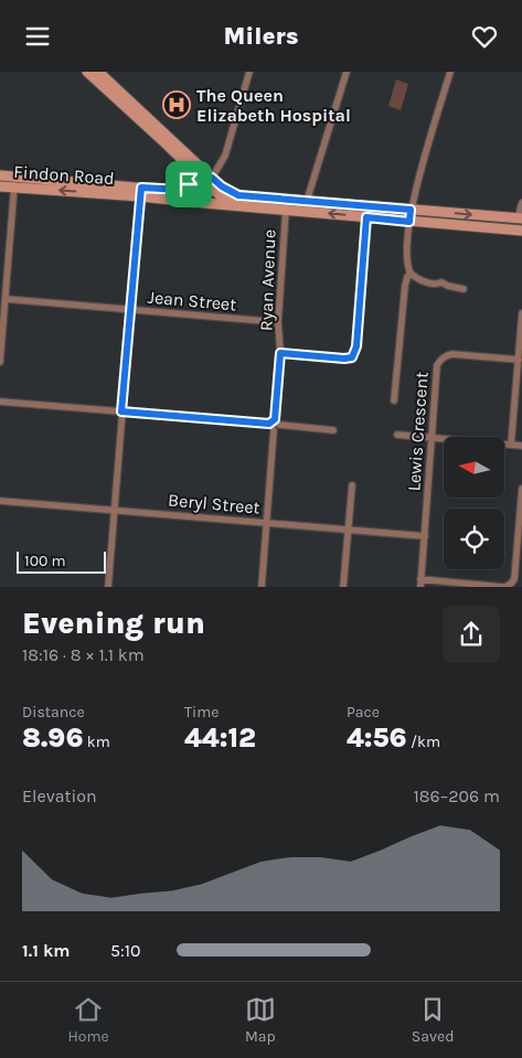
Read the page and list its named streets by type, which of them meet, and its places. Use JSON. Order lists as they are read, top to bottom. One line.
{"streets":{"main road":["Findon Road"],"street":["Ryan Avenue","Jean Street","Lewis Crescent","Beryl Street"]},"crossings":[["Findon Road","Ryan Avenue"],["Ryan Avenue","Jean Street"],["Lewis Crescent","Beryl Street"]],"places":{"hospital":["The Queen Elizabeth Hospital"]},"scale_bar":"100 m","north":"left","page":{"header":"Milers","scale":"100 m","heading":["Evening run","18:16 · 8 × 1.1 km"],"stats":[["Distance","8.96 km"],["Time","44:12"],["Pace","4:56 /km"]],"chart":["Elevation","186–206 m"],"list":[{"name":"1.1 km","note":"5:10"}],"tabs":["Home","Map","Saved"]}}
